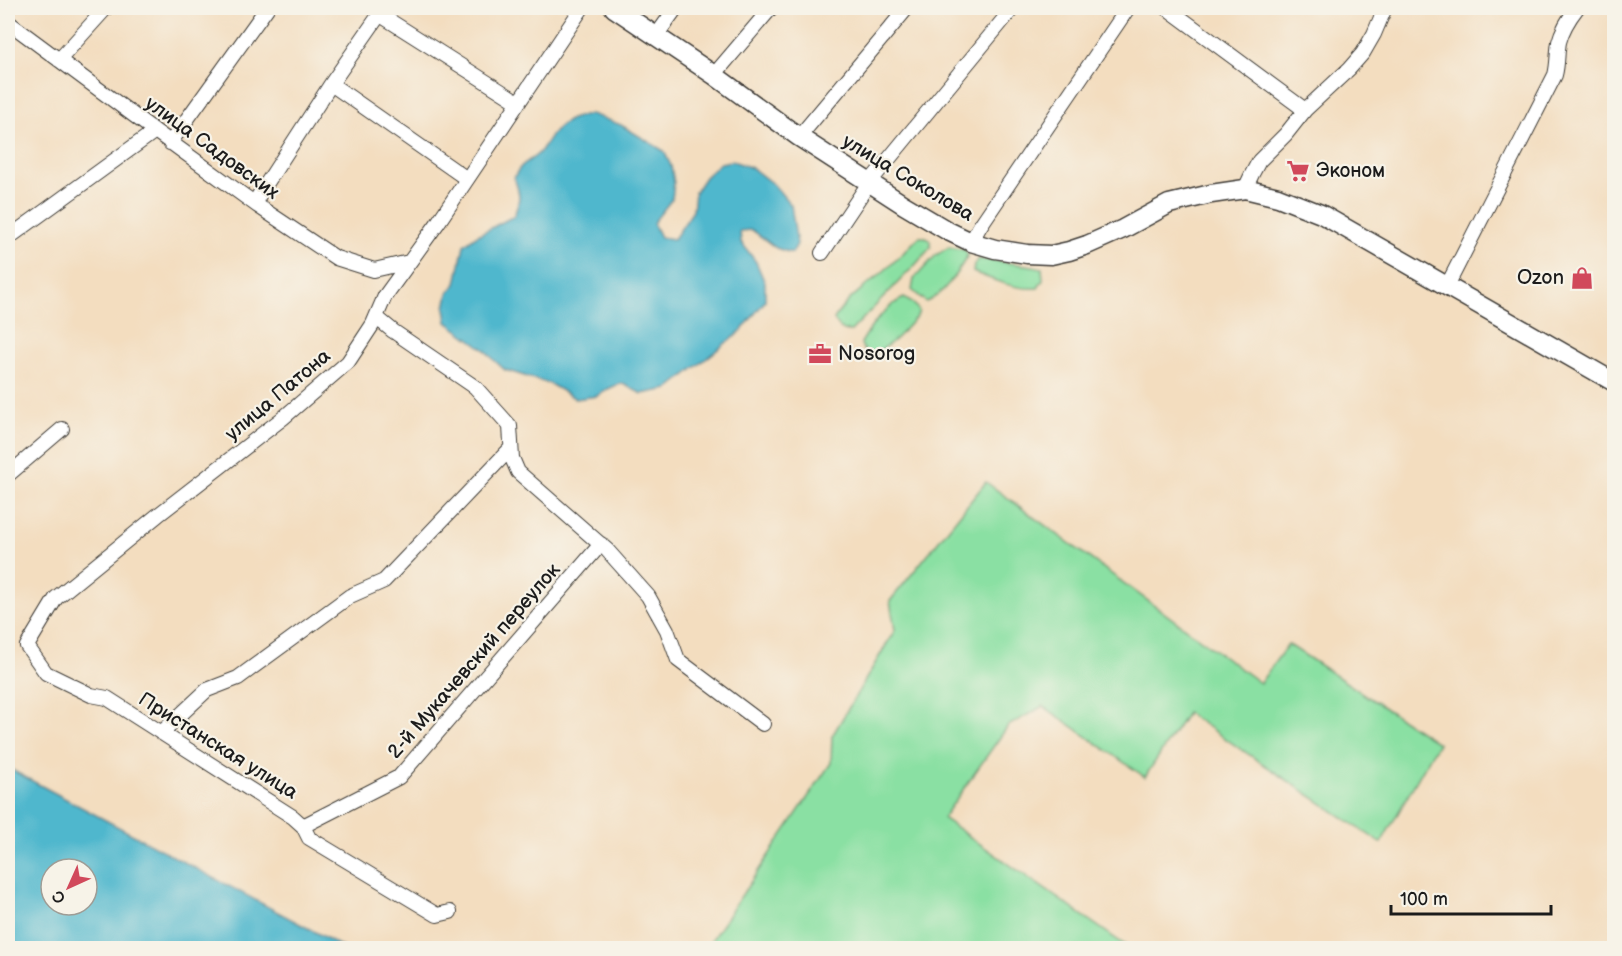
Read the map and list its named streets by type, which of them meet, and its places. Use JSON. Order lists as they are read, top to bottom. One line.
{"streets":{"main road":["улица Соколова"],"street":["улица Садовских","улица Патона","2-й Мукачевский переулок","Пристанская улица"]},"crossings":[["улица Садовских","улица Патона"],["улица Патона","Пристанская улица"],["2-й Мукачевский переулок","Пристанская улица"]],"places":{"supermarket":["Эконом"],"shop":["Ozon"],"office":["Nosorog"]},"scale_bar":"100 m","north":"bottom left"}
